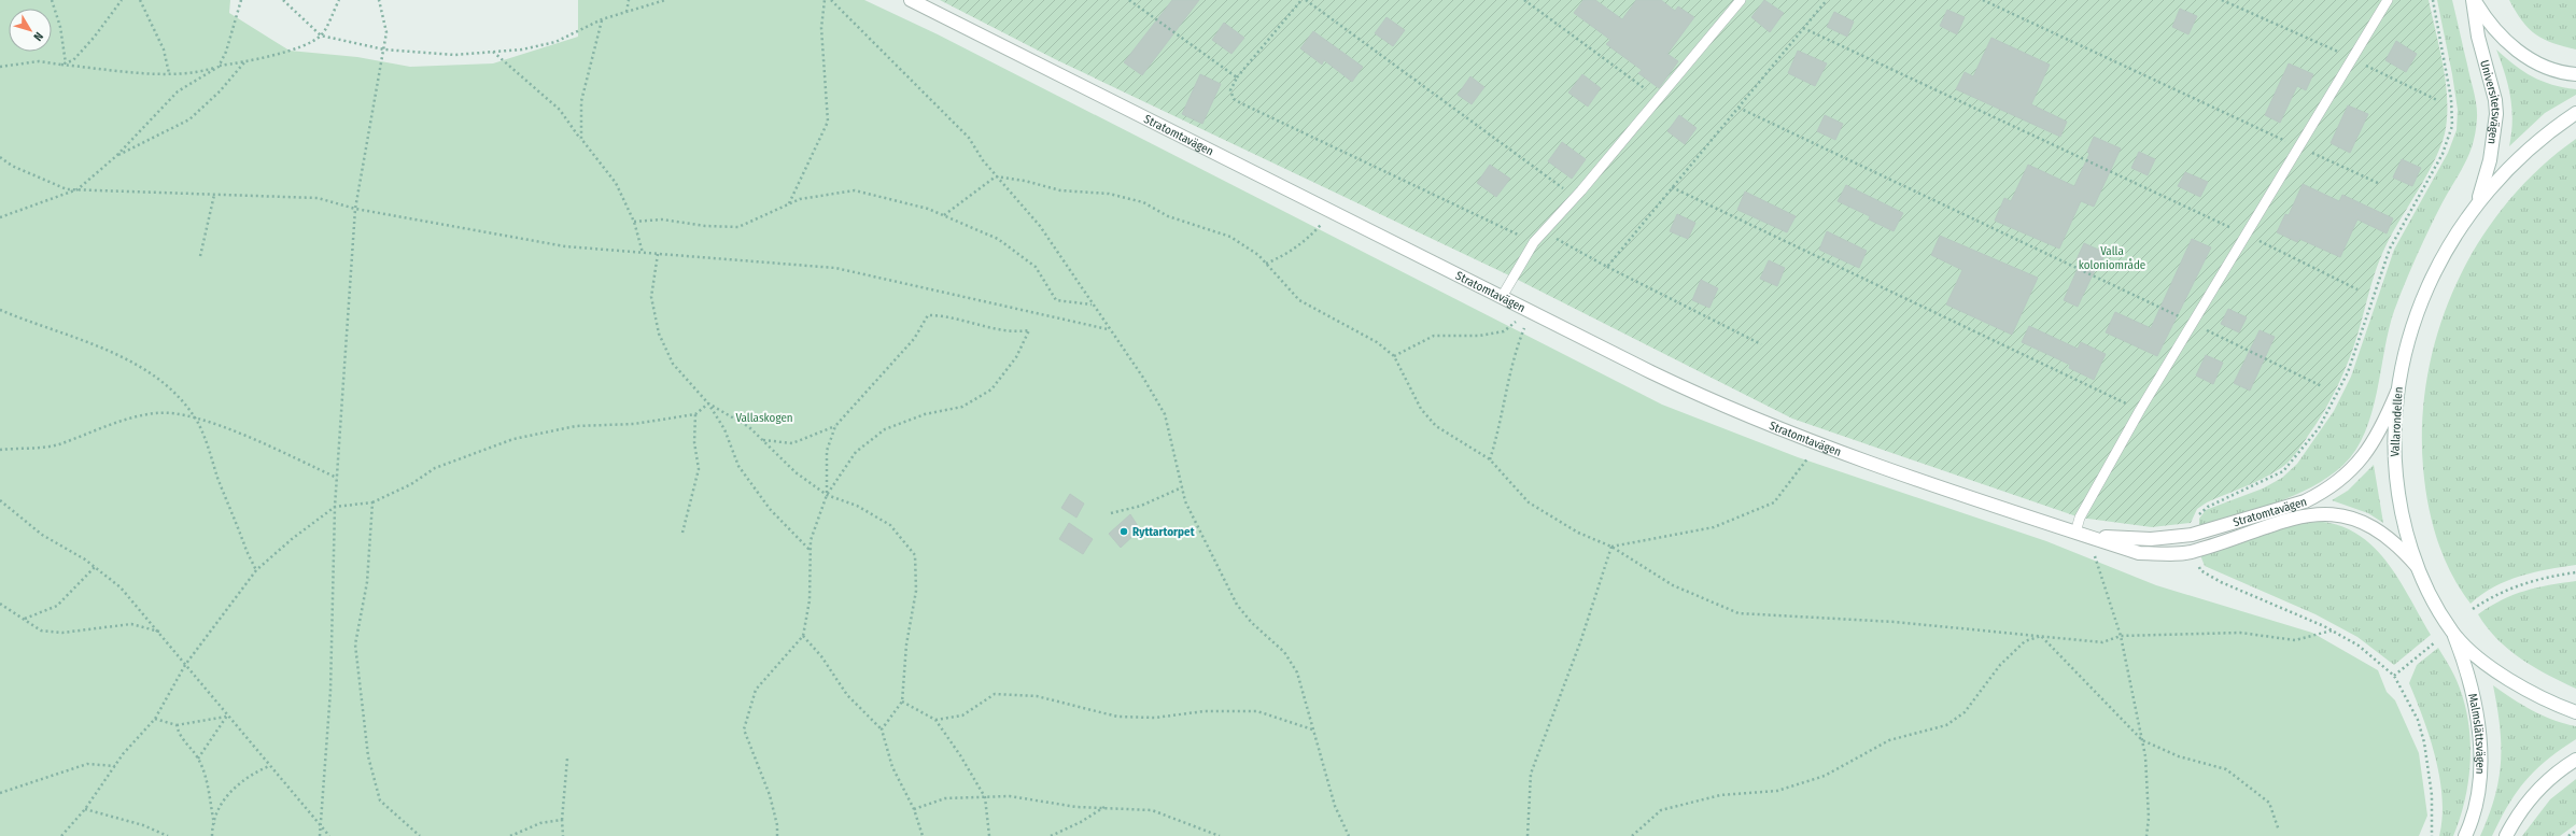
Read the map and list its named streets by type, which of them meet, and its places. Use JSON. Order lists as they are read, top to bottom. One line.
{"streets":{"street":["Universitetsvägen","Stratomtavägen","Vallarondellen","Malmslättsvägen"]},"crossings":[["Universitetsvägen","Vallarondellen"],["Stratomtavägen","Vallarondellen"],["Vallarondellen","Malmslättsvägen"]],"parks":["Valla koloniområde","Vallaskogen"],"places":["Ryttartorpet"],"north":"bottom right"}
